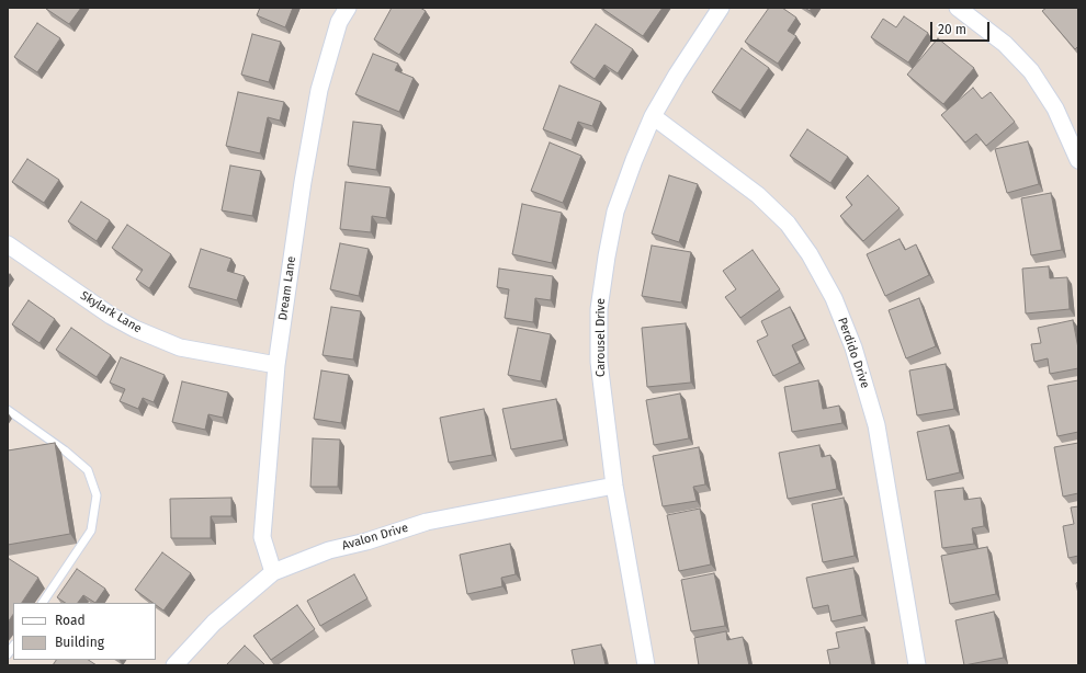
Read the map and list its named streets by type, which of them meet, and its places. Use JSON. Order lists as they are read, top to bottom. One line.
{"streets":{"street":["Dream Lane","Skylark Lane","Carousel Drive","Perdido Drive","Avalon Drive"]},"crossings":[["Dream Lane","Skylark Lane"],["Dream Lane","Avalon Drive"],["Carousel Drive","Perdido Drive"],["Carousel Drive","Avalon Drive"]],"legend":["Road","Building"],"scale_bar":"20 m"}
